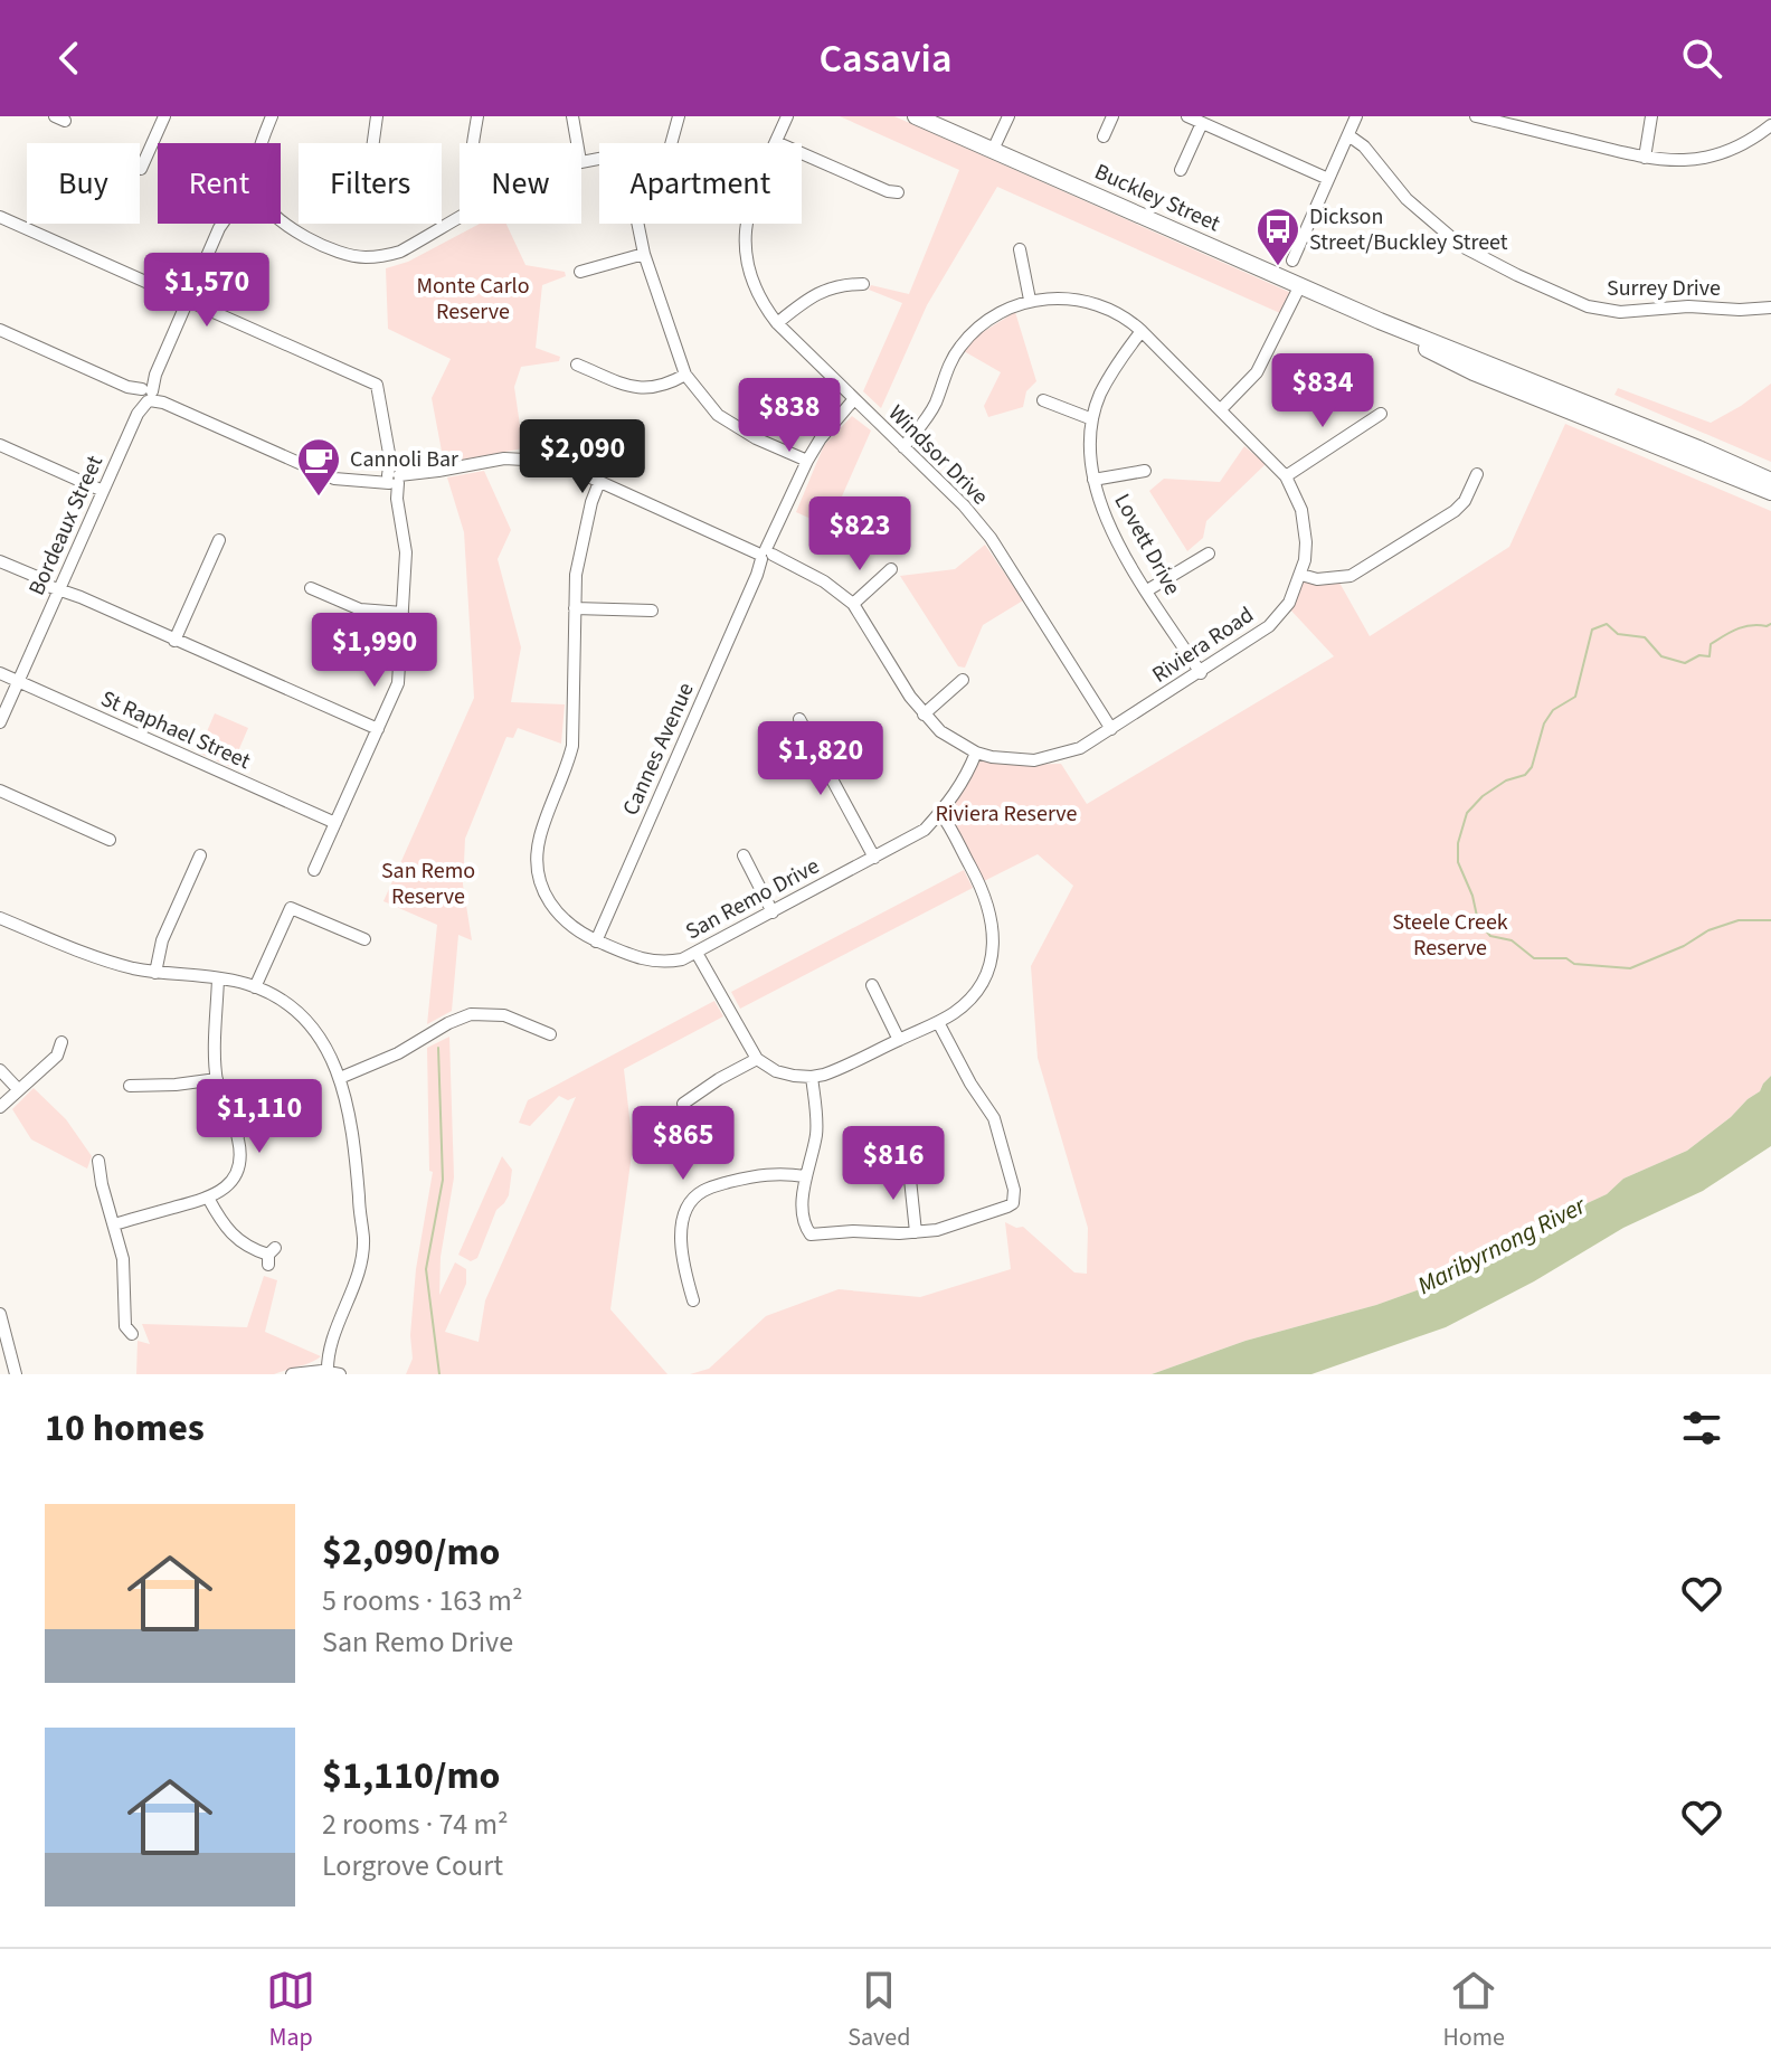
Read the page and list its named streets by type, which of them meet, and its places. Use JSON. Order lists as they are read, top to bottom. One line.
{"streets":{"main road":["Buckley Street"],"street":["Surrey Drive","Windsor Drive","Bordeaux Street","Lovett Drive","Riviera Road","St Raphael Street","Cannes Avenue","San Remo Drive"]},"crossings":[["Windsor Drive","Riviera Road"],["Windsor Drive","Cannes Avenue"],["Bordeaux Street","Riviera Road"],["Bordeaux Street","St Raphael Street"],["Lovett Drive","Riviera Road"],["Riviera Road","Cannes Avenue"],["Riviera Road","San Remo Drive"],["Cannes Avenue","San Remo Drive"]],"water":["Maribyrnong River"],"parks":["Monte Carlo Reserve","Riviera Reserve","San Remo Reserve","Steele Creek Reserve"],"places":{"bus stop":["Dickson Street/Buckley Street"],"cafe":["Cannoli Bar"]},"page":{"header":"Casavia","chip":["Buy","Rent","Filters","New","Apartment"],"price":["$1,570","$834","$838","$2,090","$823","$1,990","$1,820","$1,110","$865","$816"],"heading":"10 homes","list":[{"name":"$2,090/mo","note":"5 rooms · 163 m² · San Remo Drive"},{"name":"$1,110/mo","note":"2 rooms · 74 m² · Lorgrove Court"}],"tabs":["Map","Saved","Home"]}}
